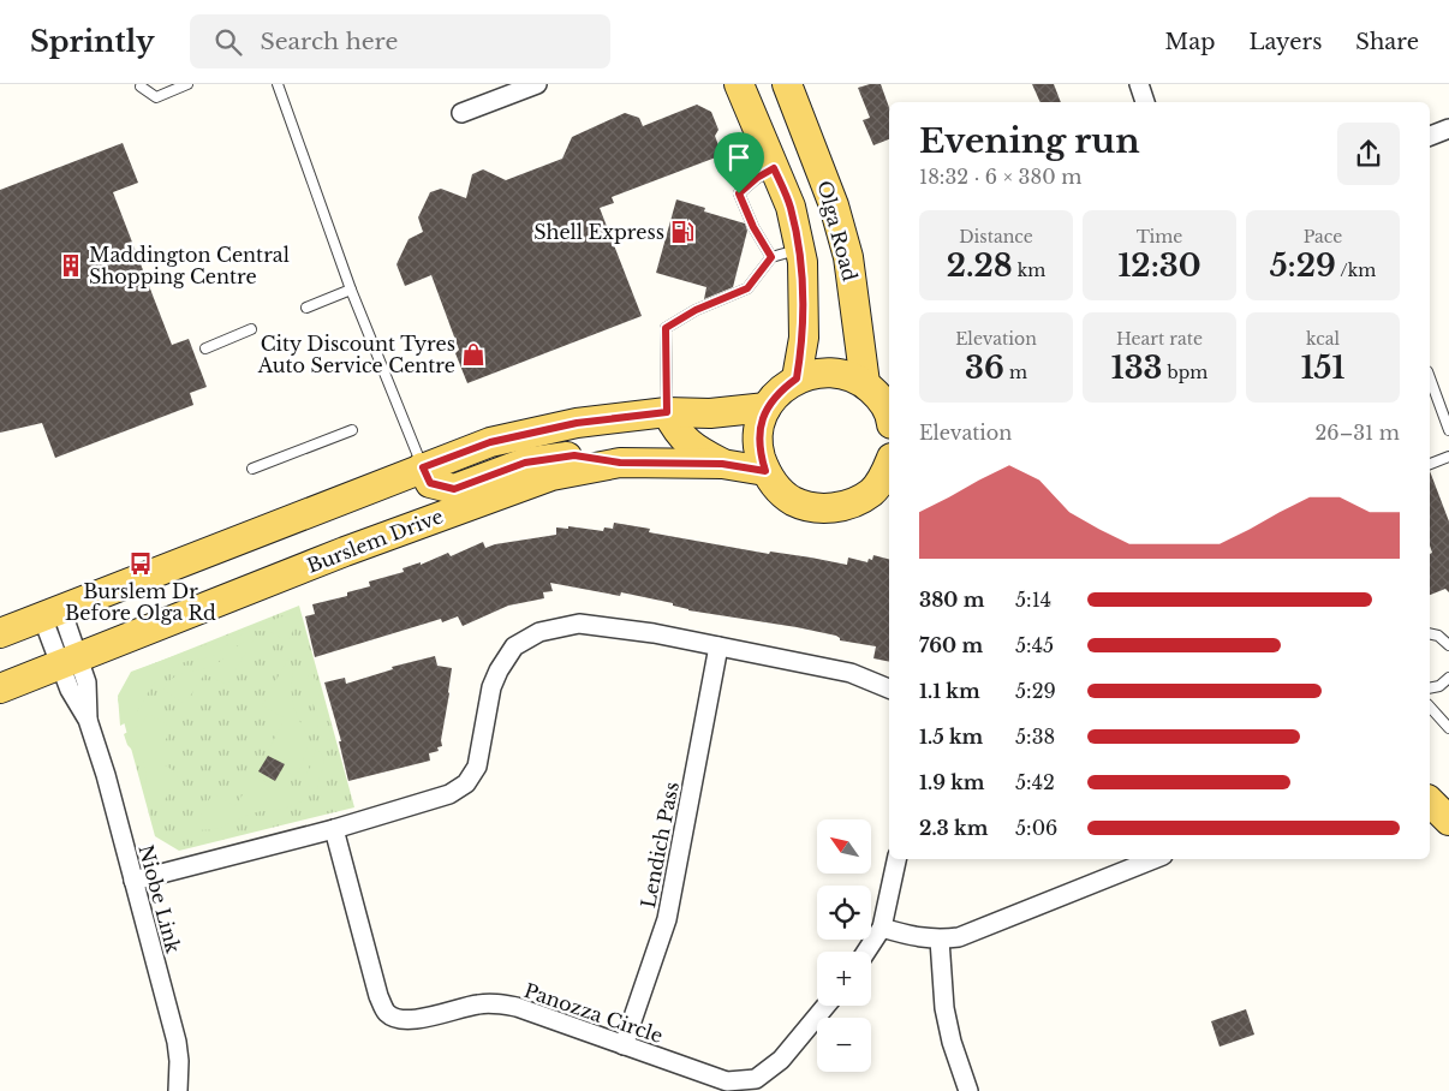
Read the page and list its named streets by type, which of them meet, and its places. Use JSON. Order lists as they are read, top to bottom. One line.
{"streets":{"main road":["Olga Road","Burslem Drive"],"street":["Lendich Pass","Niobe Link","Panozza Circle"]},"crossings":[["Burslem Drive","Niobe Link"],["Lendich Pass","Panozza Circle"]],"places":{"fuel station":["Shell Express"],"building":["Maddington Central Shopping Centre"],"shop":["City Discount Tyres Auto Service Centre"],"bus stop":["Burslem Dr Before Olga Rd"]},"north":"top left","page":{"header":"Sprintly","search":"Search here","nav":["Map","Layers","Share"],"heading":["Evening run","18:32 · 6 × 380 m"],"stats":[["Distance","2.28 km"],["Time","12:30"],["Pace","5:29 /km"],["Elevation","36 m"],["Heart rate","133 bpm"],["kcal","151"]],"chart":["Elevation","26–31 m"],"list":[{"name":"380 m","note":"5:14"},{"name":"760 m","note":"5:45"},{"name":"1.1 km","note":"5:29"},{"name":"1.5 km","note":"5:38"},{"name":"1.9 km","note":"5:42"},{"name":"2.3 km","note":"5:06"}],"map_buttons":["+","−"]}}
